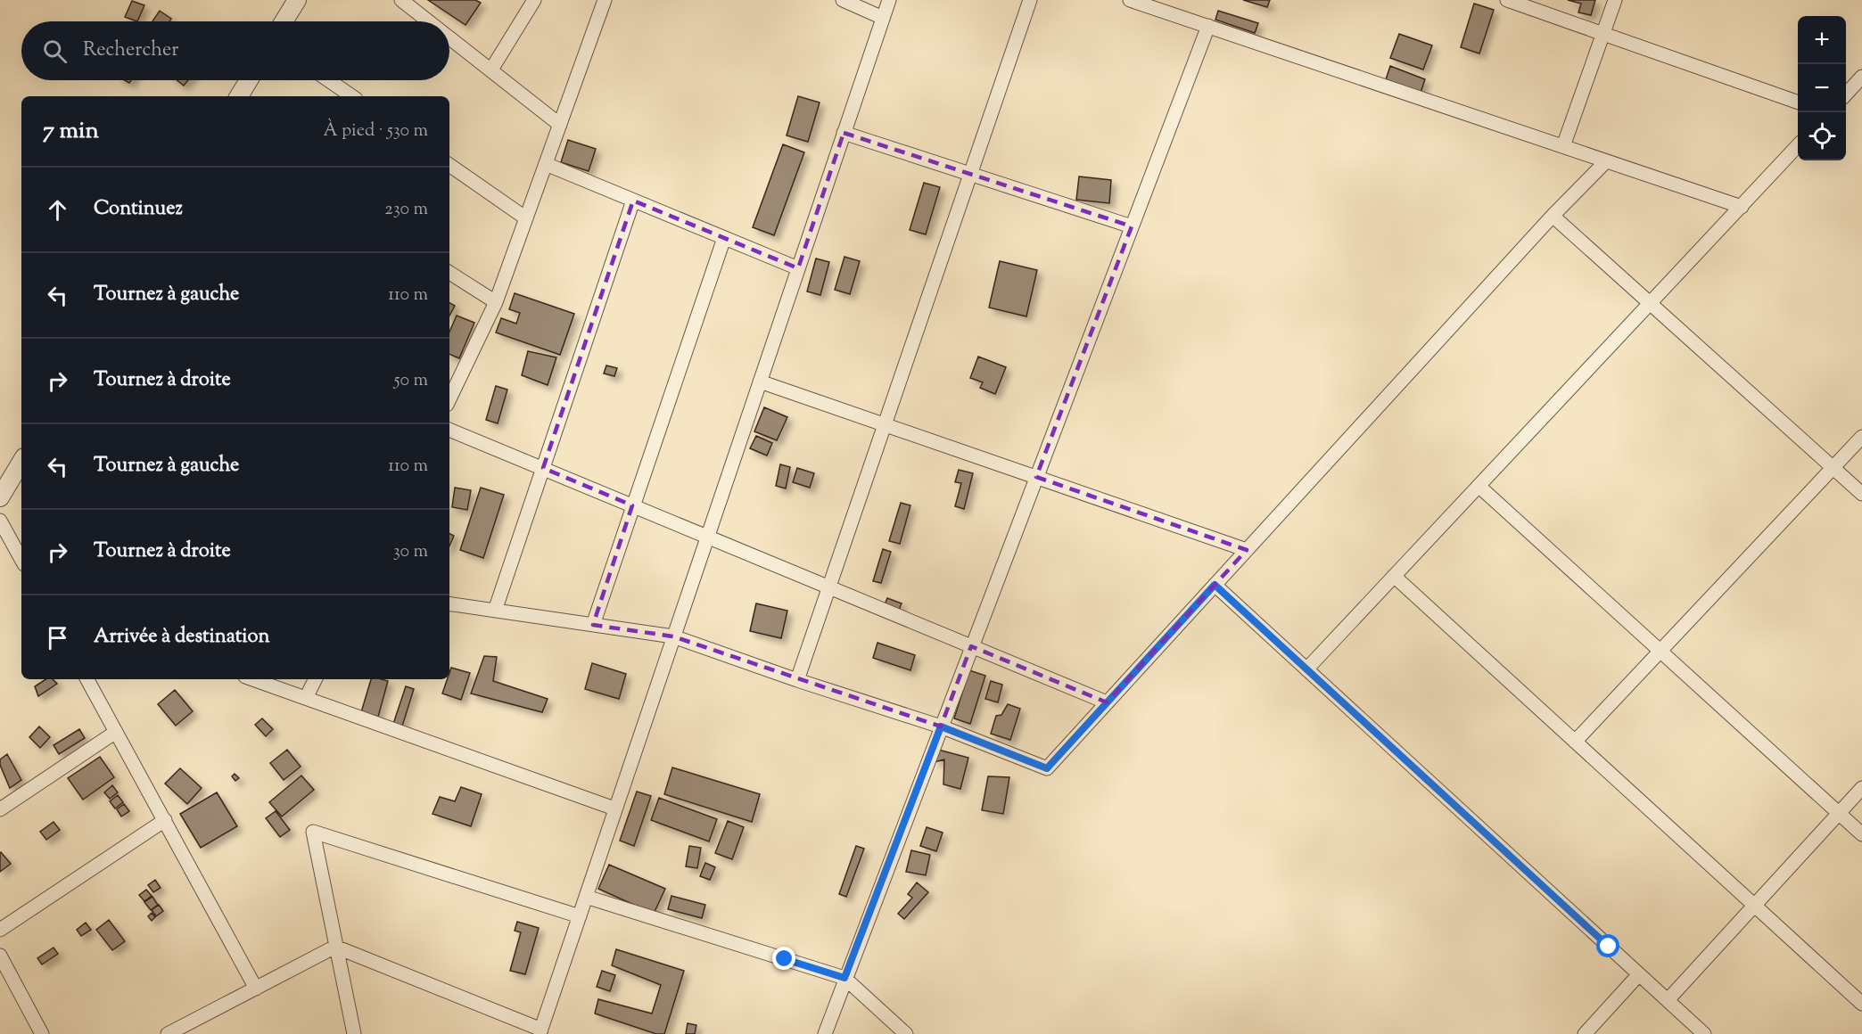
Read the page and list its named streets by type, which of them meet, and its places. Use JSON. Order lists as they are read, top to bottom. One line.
{"page":{"map_buttons":["+","−"],"search":"Rechercher","heading":["7 min","À pied · 530 m"],"list":[["Continuez","230 m"],["Tournez à gauche","110 m"],["Tournez à droite","50 m"],["Tournez à gauche","110 m"],["Tournez à droite","30 m"],"Arrivée à destination"]}}
